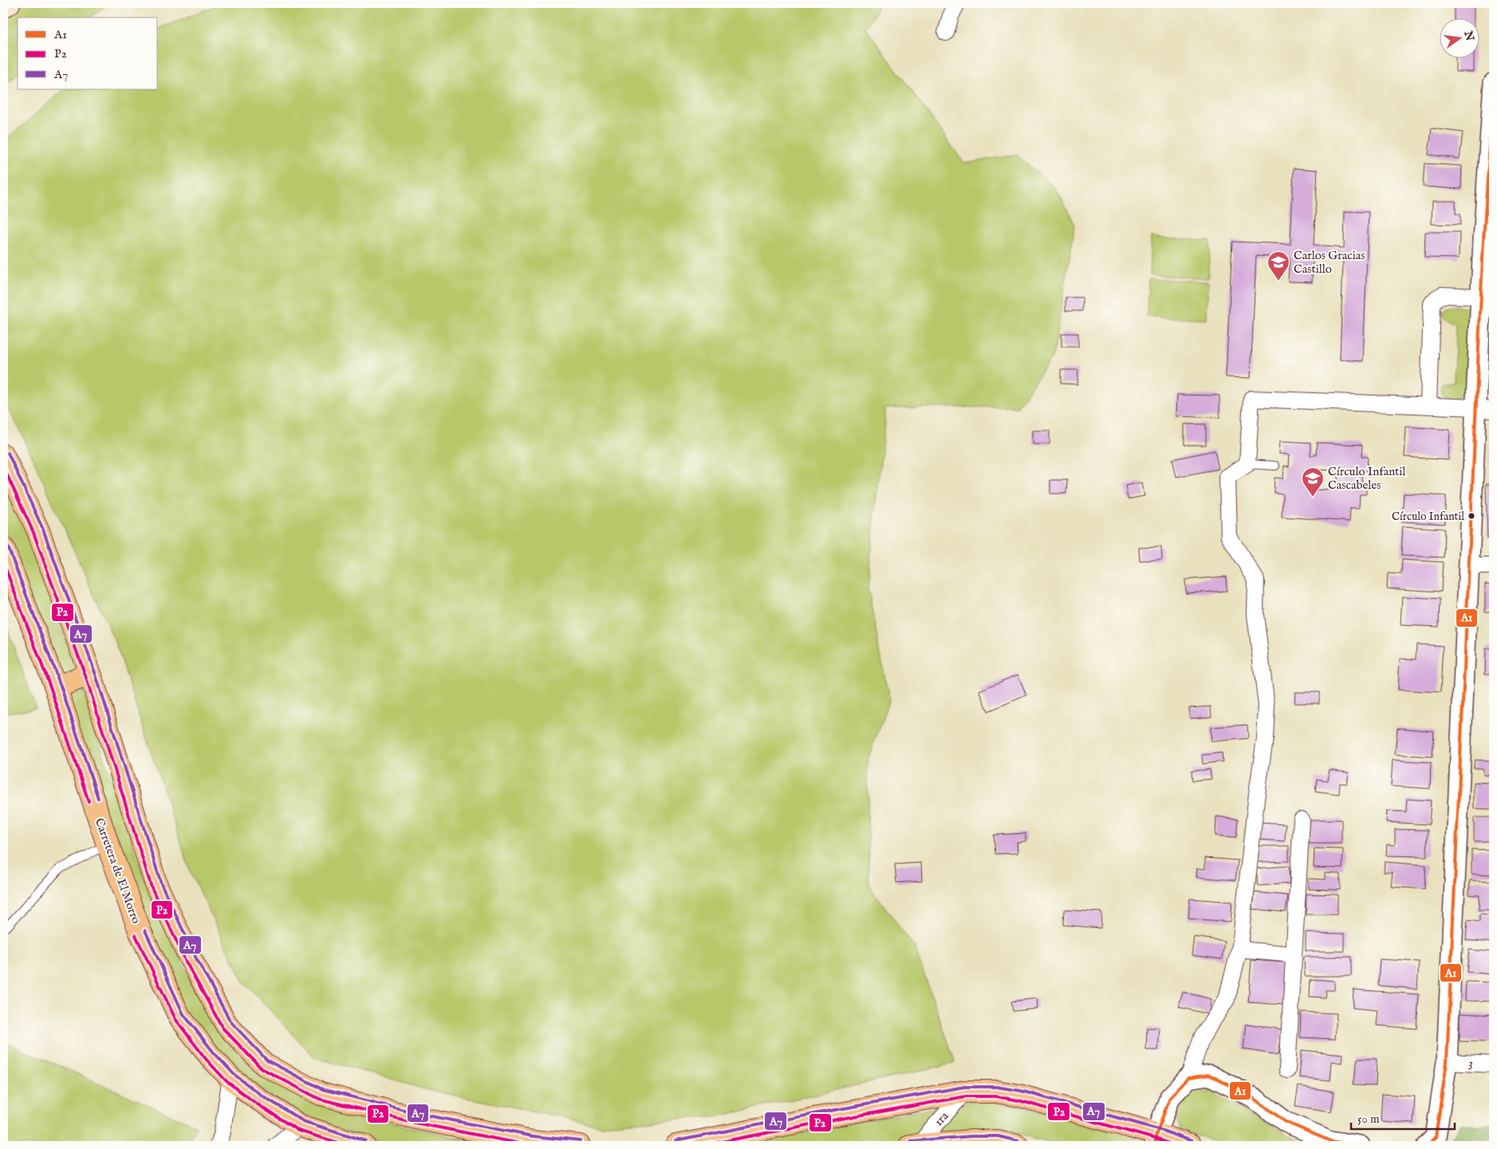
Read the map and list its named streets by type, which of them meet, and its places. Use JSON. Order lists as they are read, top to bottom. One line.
{"streets":{"main road":["Carretera de El Morro"],"street":["3","1ra"]},"places":{"school or university":["Carlos Gracias Castillo","Círculo Infantil Cascabeles"],"other":["Círculo Infantil"]},"lines":["transit line A1","transit line A7","transit line P2"],"legend":["A1","P2","A7"],"scale_bar":"50 m","north":"right"}
